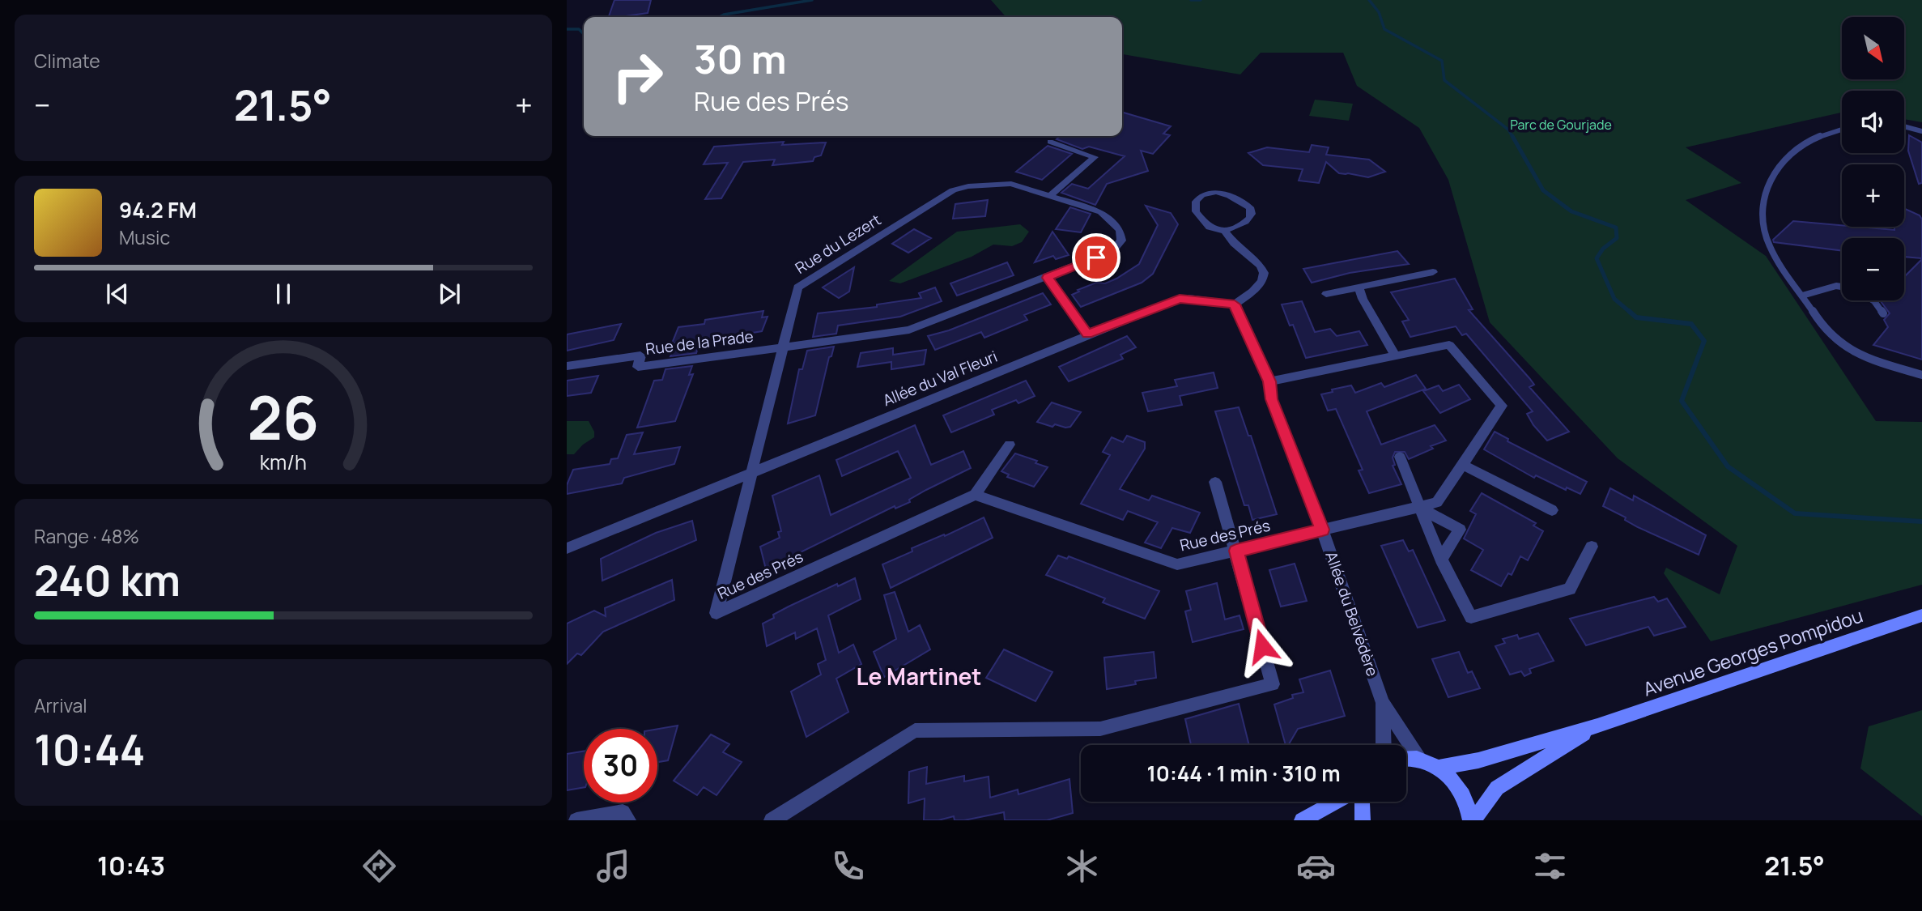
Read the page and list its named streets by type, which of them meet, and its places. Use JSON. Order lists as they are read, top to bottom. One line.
{"streets":{"main road":["Avenue Georges Pompidou"],"street":["Rue du Lezert","Rue de la Prade","Allée du Val Fleuri","Rue des Prés","Allée du Belvédère"]},"crossings":[["Rue du Lezert","Rue de la Prade"],["Rue du Lezert","Rue des Prés"],["Rue de la Prade","Rue des Prés"],["Allée du Val Fleuri","Rue des Prés"],["Allée du Val Fleuri","Allée du Belvédère"],["Rue des Prés","Allée du Belvédère"]],"districts":["Le Martinet"],"parks":["Parc de Gourjade"],"north":"bottom right","page":{"tile":["Climate",["Range · 48%","240 km"],["Arrival","10:44"]],"map_buttons":["+","−"],"turn":["30 m","Rue des Prés"],"heat":["−","21.5°","+"],"song":["94.2 FM","Music"],"limit":"30","trip":"10:44 · 1 min · 310 m","tabs":["10:43","21.5°"],"gauge":["26","km/h"]}}
